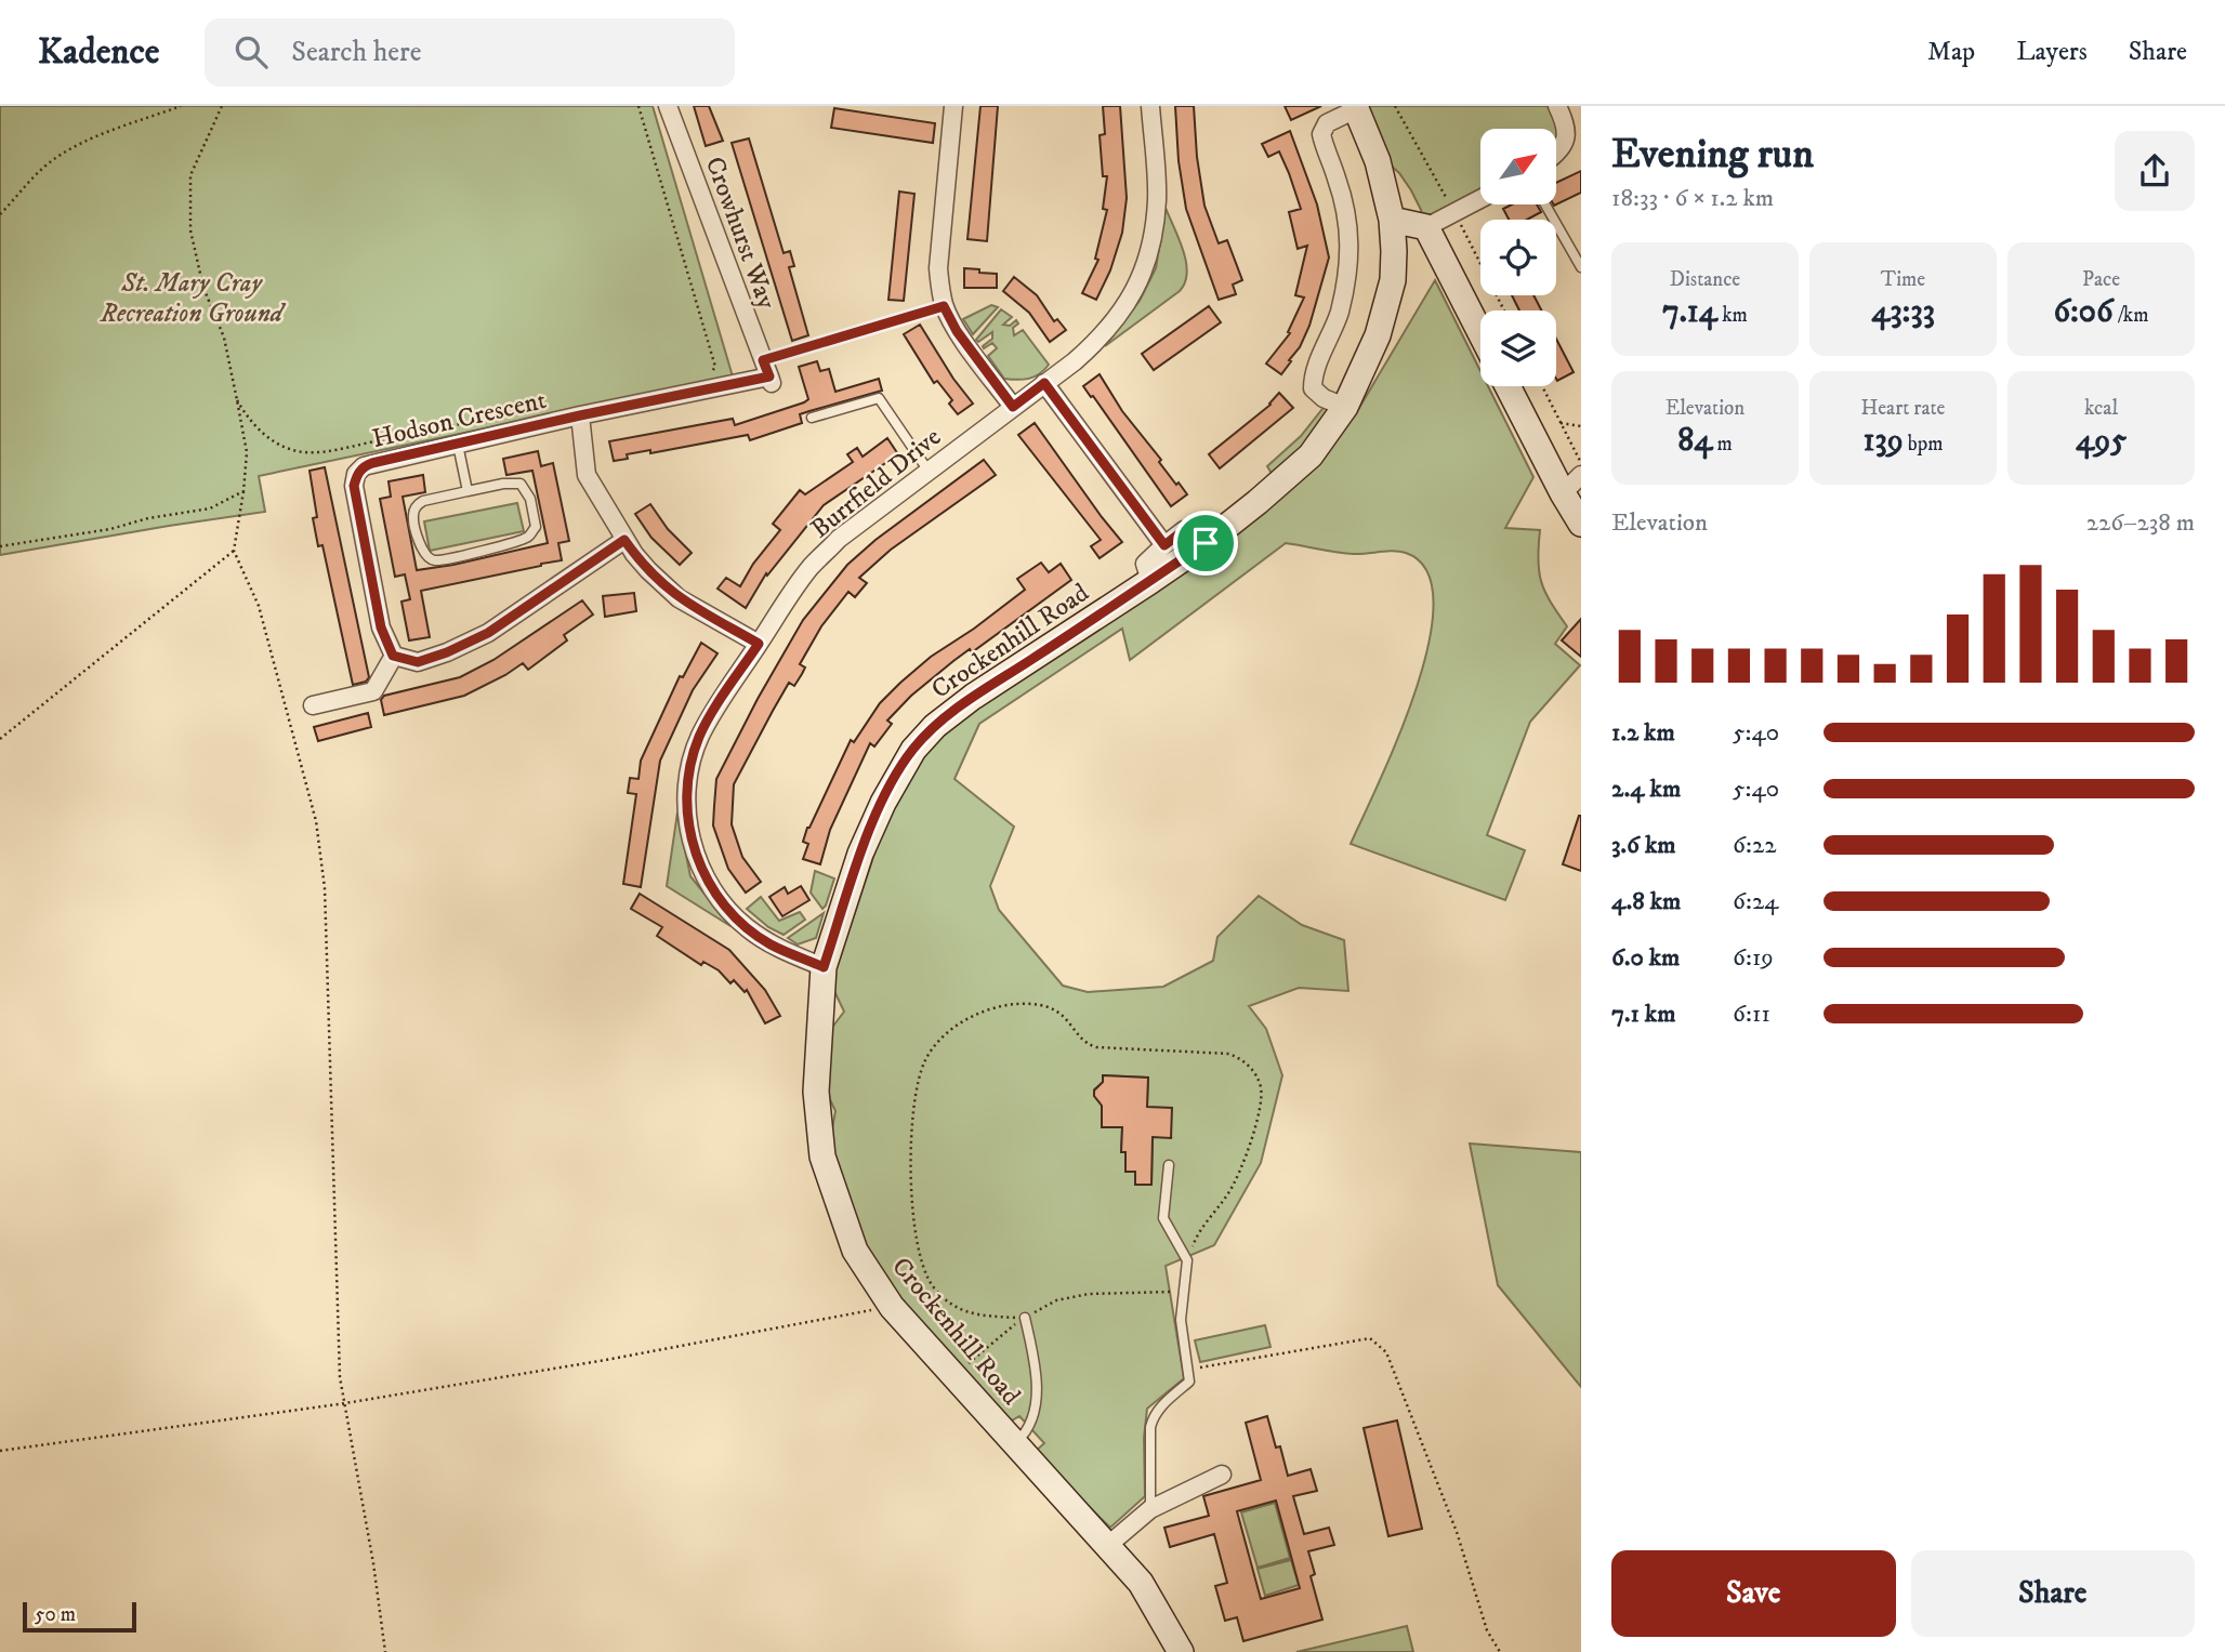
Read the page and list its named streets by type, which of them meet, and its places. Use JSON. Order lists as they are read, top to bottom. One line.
{"streets":{"main road":["Crockenhill Road"],"street":["Crowhurst Way","Hodson Crescent","Burrfield Drive"]},"crossings":[["Crowhurst Way","Hodson Crescent"],["Burrfield Drive","Crockenhill Road"]],"parks":["St. Mary Cray Recreation Ground"],"scale_bar":"50 m","north":"top right","page":{"header":"Kadence","search":"Search here","nav":["Map","Layers","Share"],"heading":["Evening run","18:33 · 6 × 1.2 km"],"stats":[["Distance","7.14 km"],["Time","43:33"],["Pace","6:06 /km"],["Elevation","84 m"],["Heart rate","139 bpm"],["kcal","495"]],"chart":["Elevation","226–238 m"],"list":[{"name":"1.2 km","note":"5:40"},{"name":"2.4 km","note":"5:40"},{"name":"3.6 km","note":"6:22"},{"name":"4.8 km","note":"6:24"},{"name":"6.0 km","note":"6:19"},{"name":"7.1 km","note":"6:11"}],"buttons":["Save","Share"],"scale":"50 m"}}
